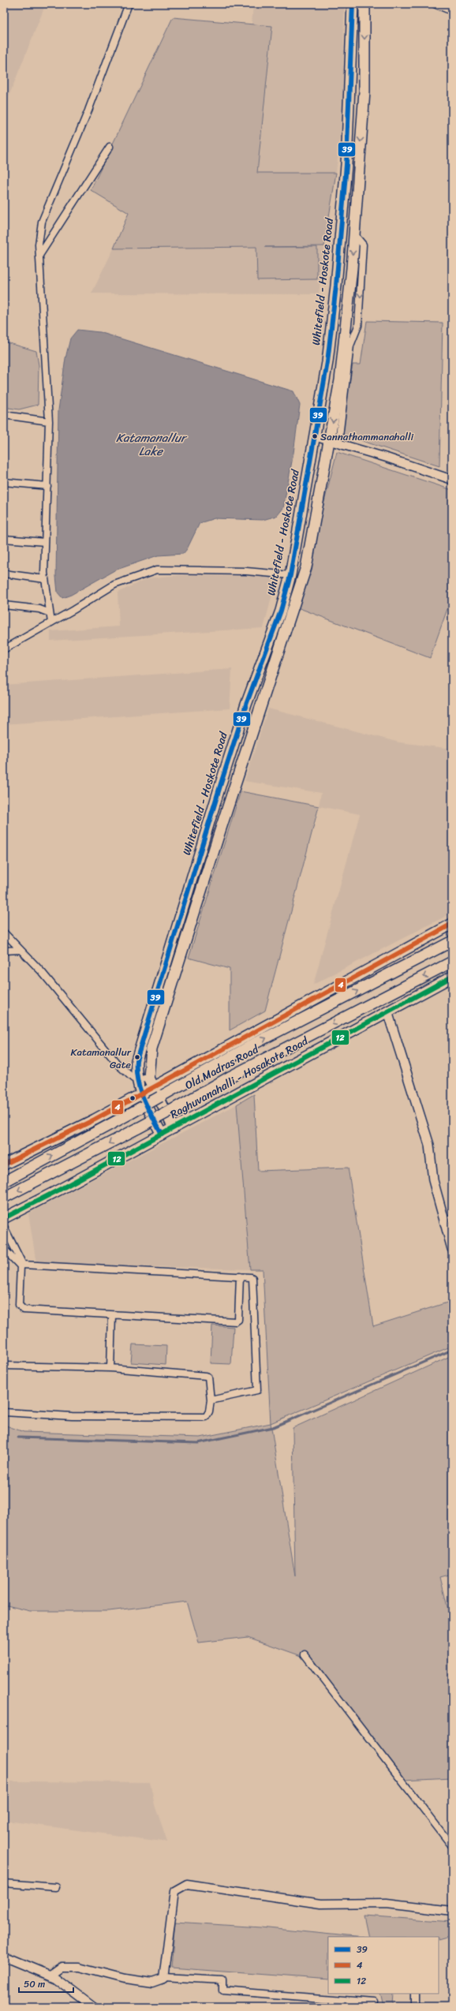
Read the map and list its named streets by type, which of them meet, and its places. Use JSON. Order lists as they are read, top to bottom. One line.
{"streets":{"main road":["Whitefield - Hoskote Road","Old Madras Road","Raghuvanahalli - Hosakote Road"]},"crossings":[["Whitefield - Hoskote Road","Old Madras Road"],["Whitefield - Hoskote Road","Raghuvanahalli - Hosakote Road"]],"water":["Katamanallur Lake"],"places":["Sannathammanahalli","Katamanallur Gate"],"lines":["transit line 39","transit line 4","transit line 12"],"legend":["39","4","12"],"scale_bar":"50 m"}
